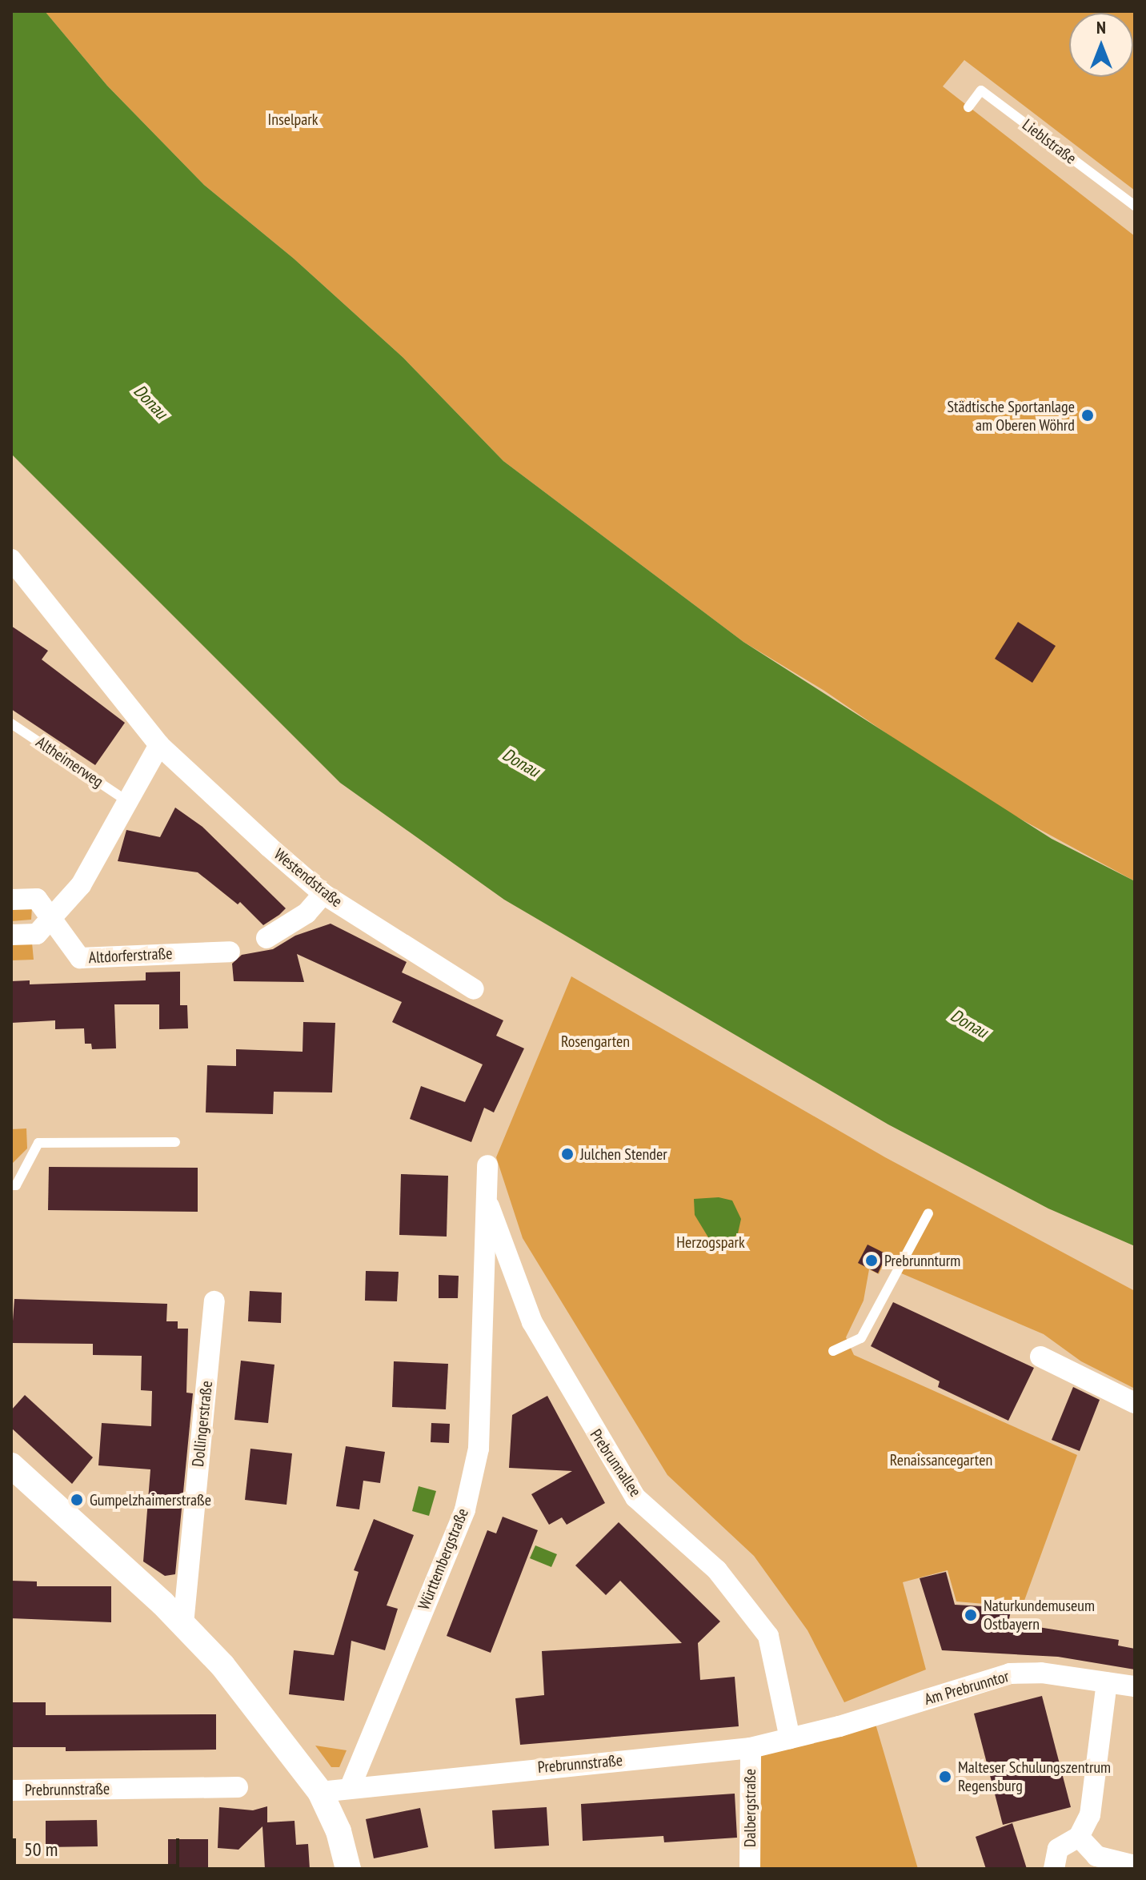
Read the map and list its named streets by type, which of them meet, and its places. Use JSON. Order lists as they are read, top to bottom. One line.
{"streets":{"street":["Westendstraße","Altdorferstraße","Dollingerstraße","Prebrunnallee","Württembergstraße","Am Prebrunntor","Prebrunnstraße","Dalbergstraße"],"lane":["Lieblstraße","Altheimerweg"]},"crossings":[["Prebrunnallee","Württembergstraße"],["Prebrunnallee","Prebrunnstraße"],["Württembergstraße","Prebrunnstraße"],["Am Prebrunntor","Prebrunnstraße"],["Prebrunnstraße","Dalbergstraße"]],"water":["Donau"],"parks":["Inselpark","Rosengarten","Herzogspark","Renaissancegarten"],"places":["Städtische Sportanlage am Oberen Wöhrd","Julchen Stender","Prebrunnturm","Gumpelzhaimerstraße","Naturkundemuseum Ostbayern","Malteser Schulungszentrum Regensburg"],"scale_bar":"50 m","north":"top"}
